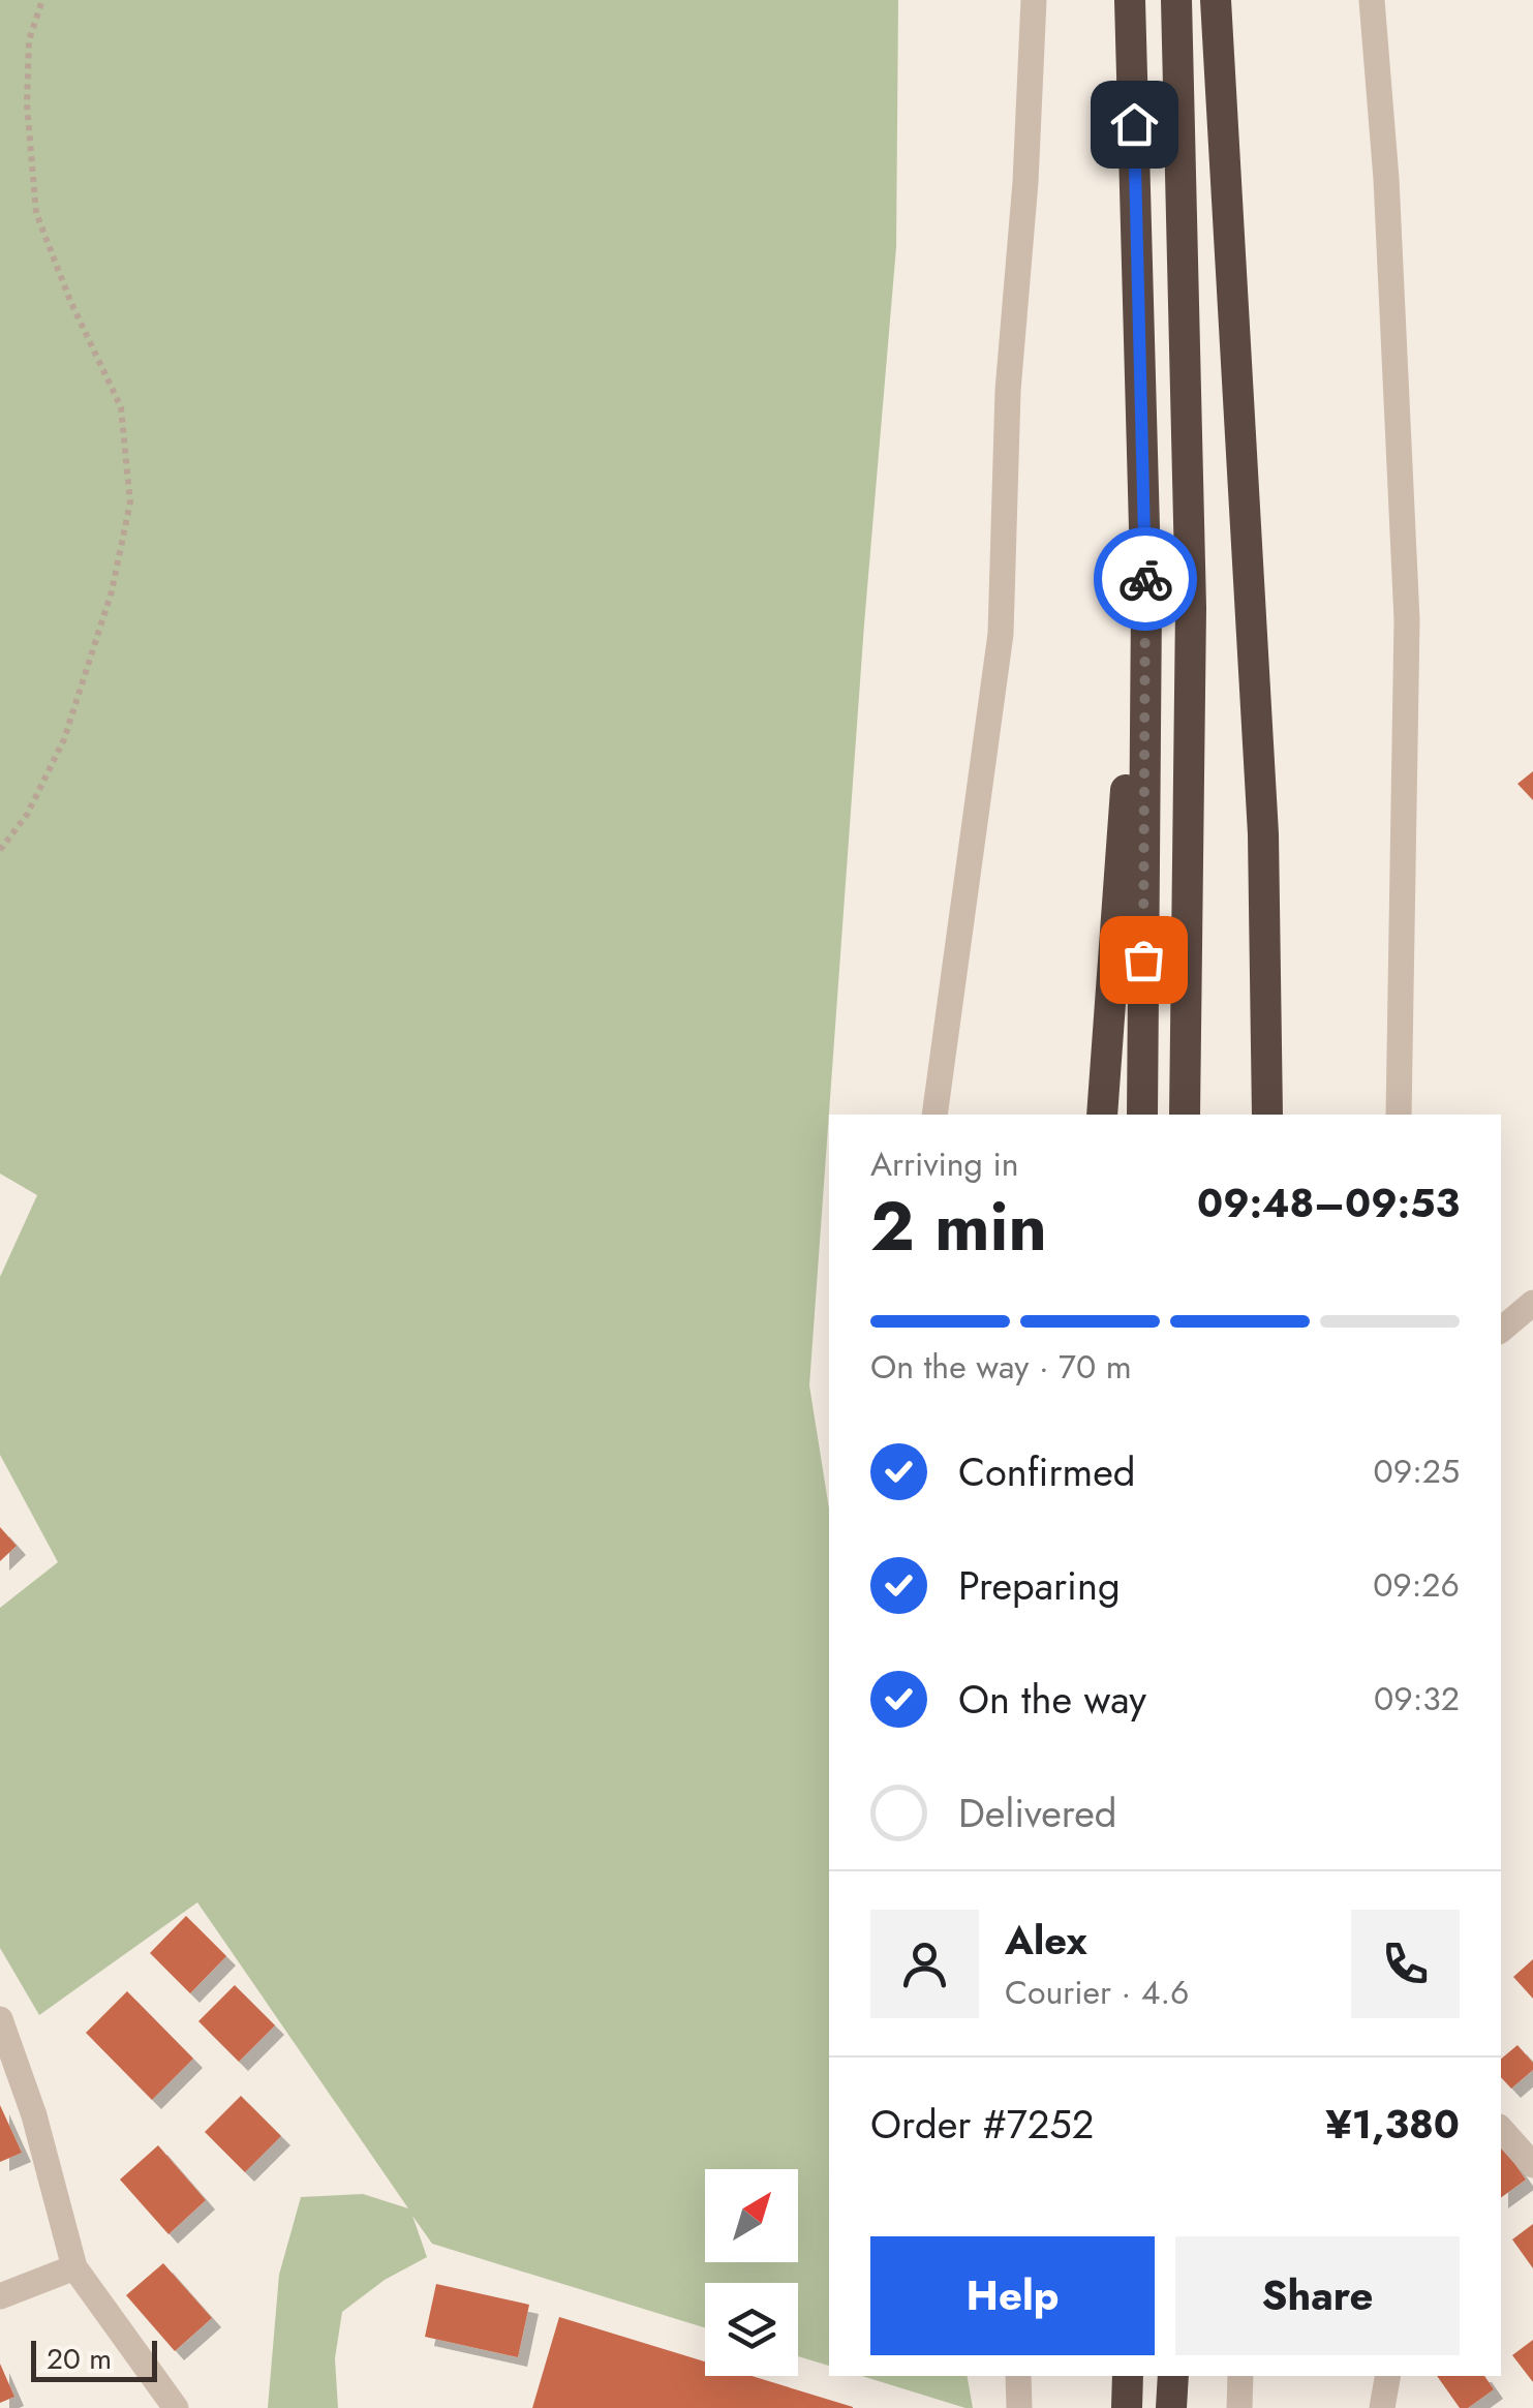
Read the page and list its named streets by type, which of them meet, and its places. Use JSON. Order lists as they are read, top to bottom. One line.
{"scale_bar":"20 m","north":"top right","page":{"heading":["2 min","Arriving in","09:48–09:53"],"panel":["Alex","Courier · 4.6","Order #7252","¥1,380"],"bar":"On the way · 70 m","list":[["Confirmed","09:25"],["Preparing","09:26"],["On the way","09:32"],"Delivered"],"buttons":["Help","Share"],"scale":"20 m"}}
